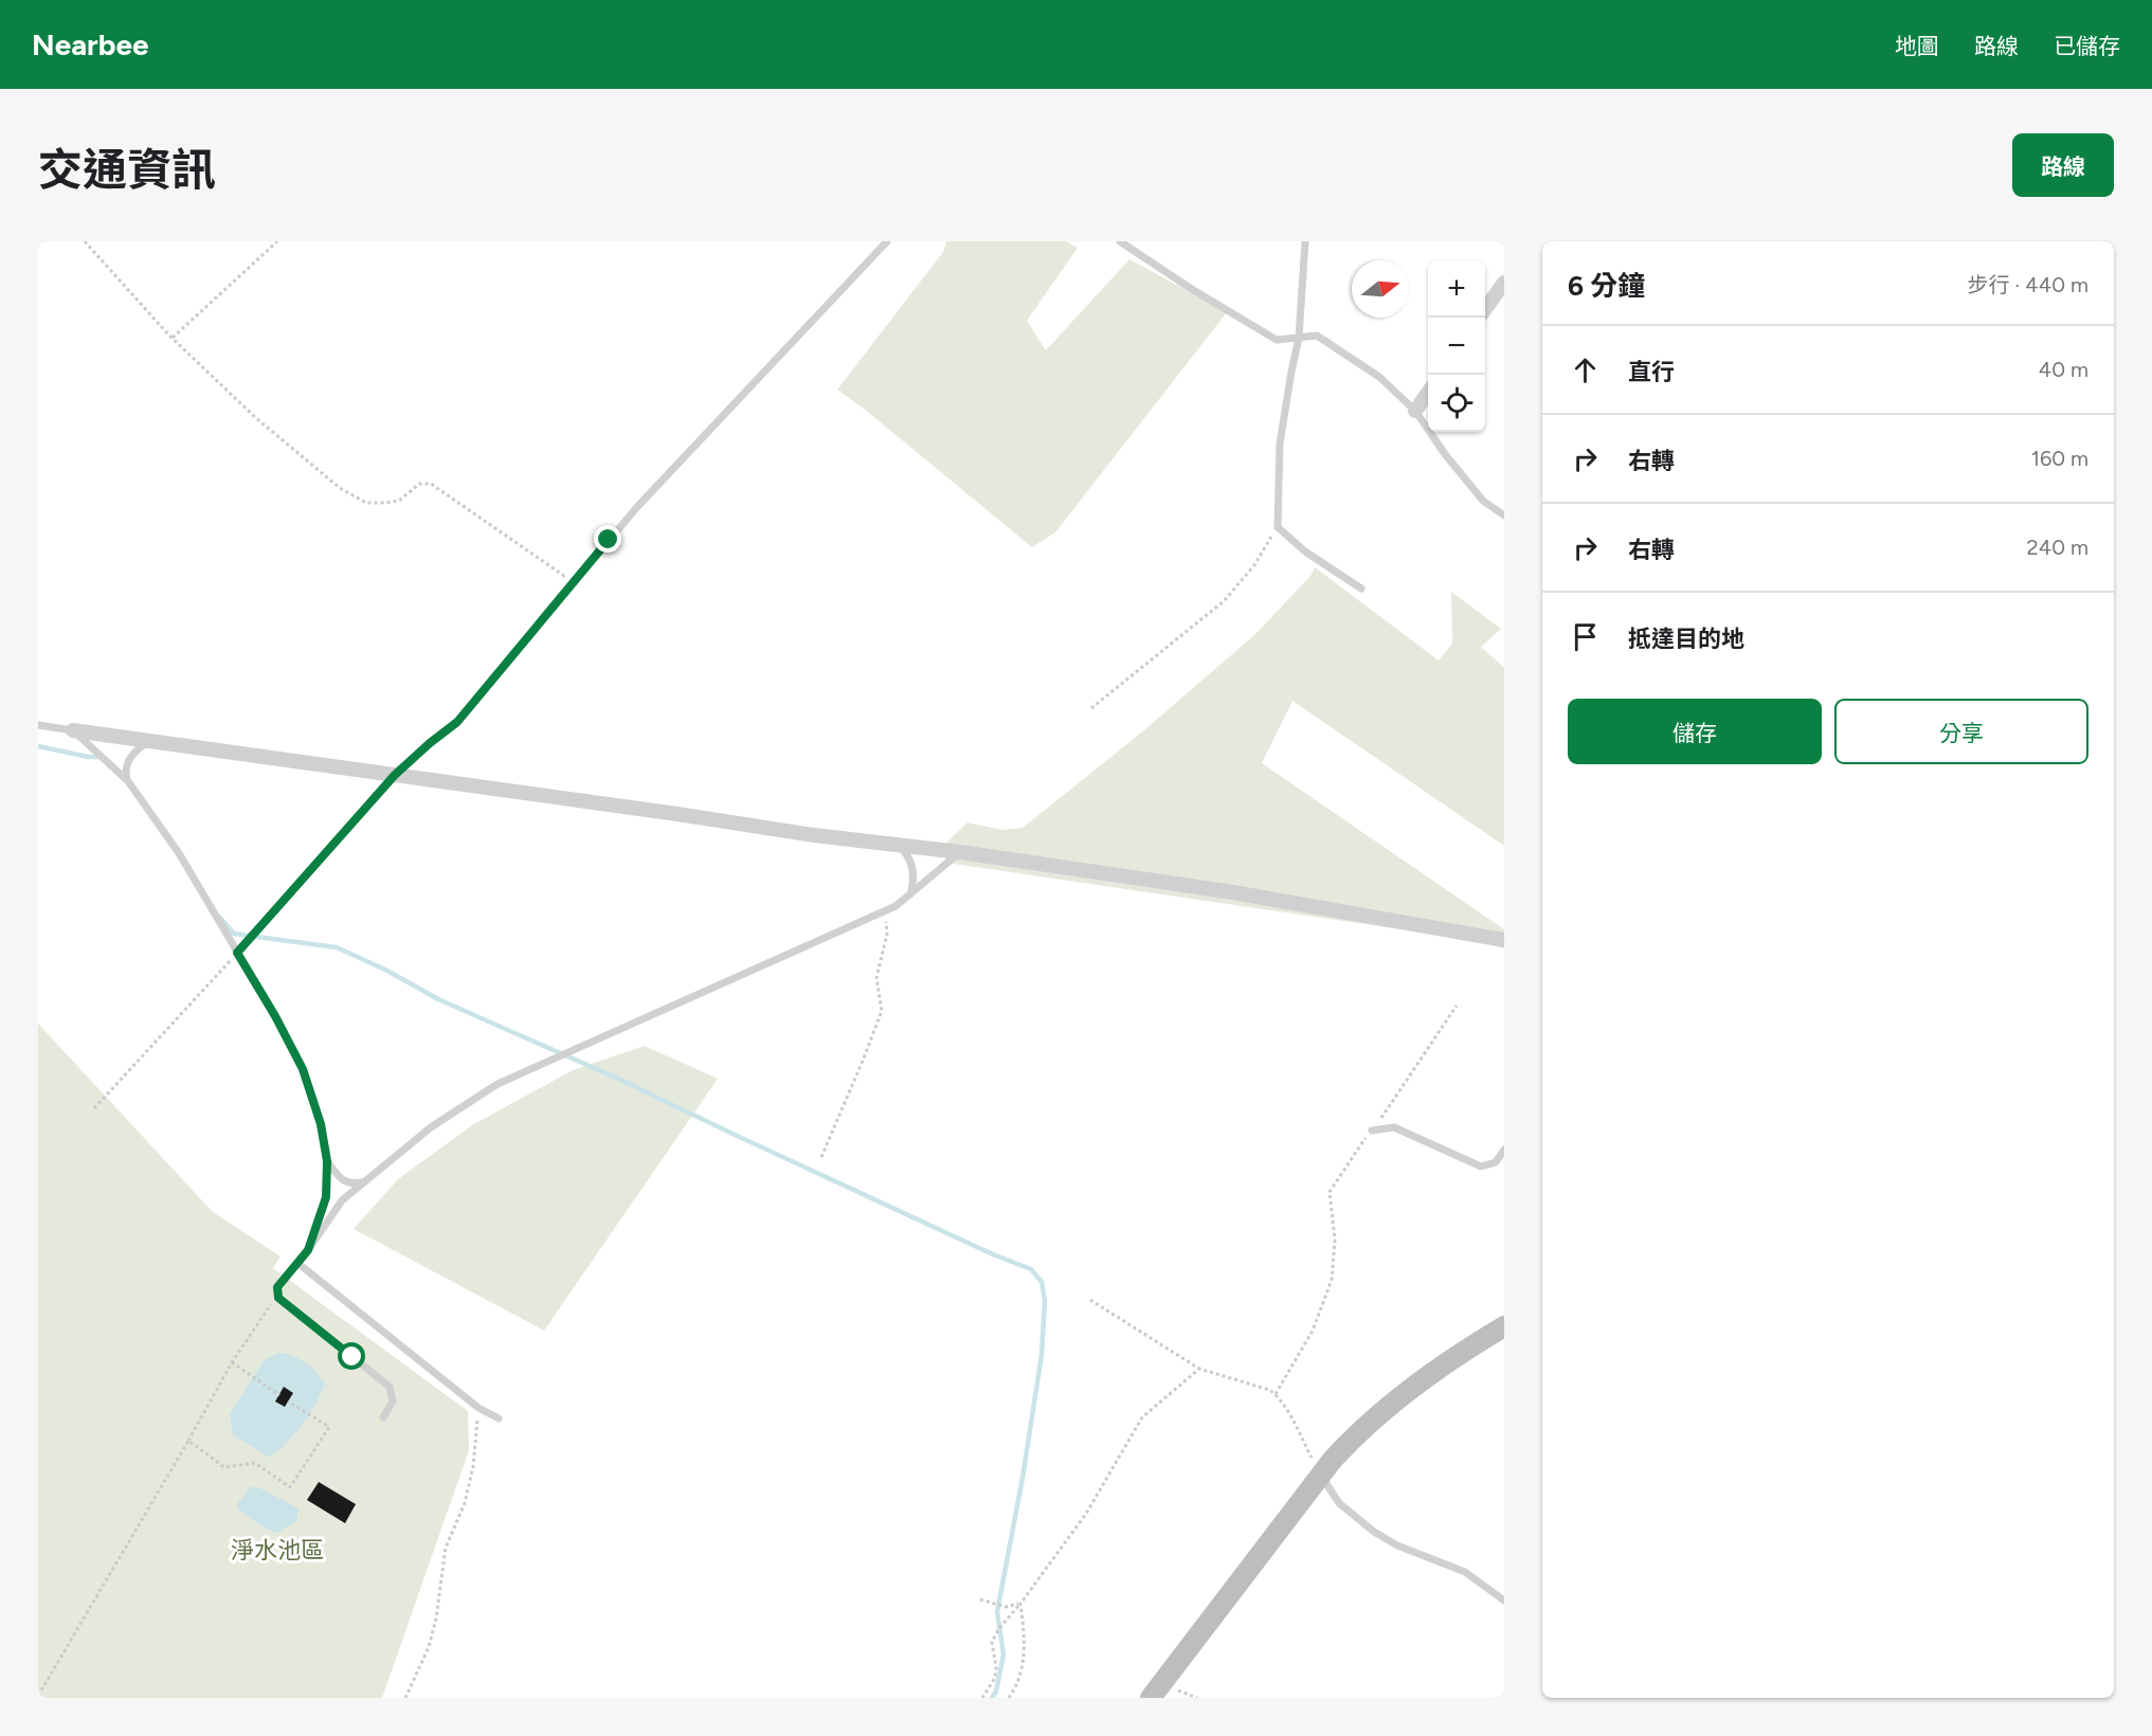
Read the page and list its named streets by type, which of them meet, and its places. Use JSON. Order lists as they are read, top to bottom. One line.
{"parks":["淨水池區"],"north":"right","page":{"header":"Nearbee","nav":["地圖","路線","已儲存"],"title":"交通資訊","buttons":["路線",["儲存","分享"]],"heading":["6 分鐘","步行 · 440 m"],"map_buttons":["+","−"],"list":[["直行","40 m"],["右轉","160 m"],["右轉","240 m"],"抵達目的地"]}}
